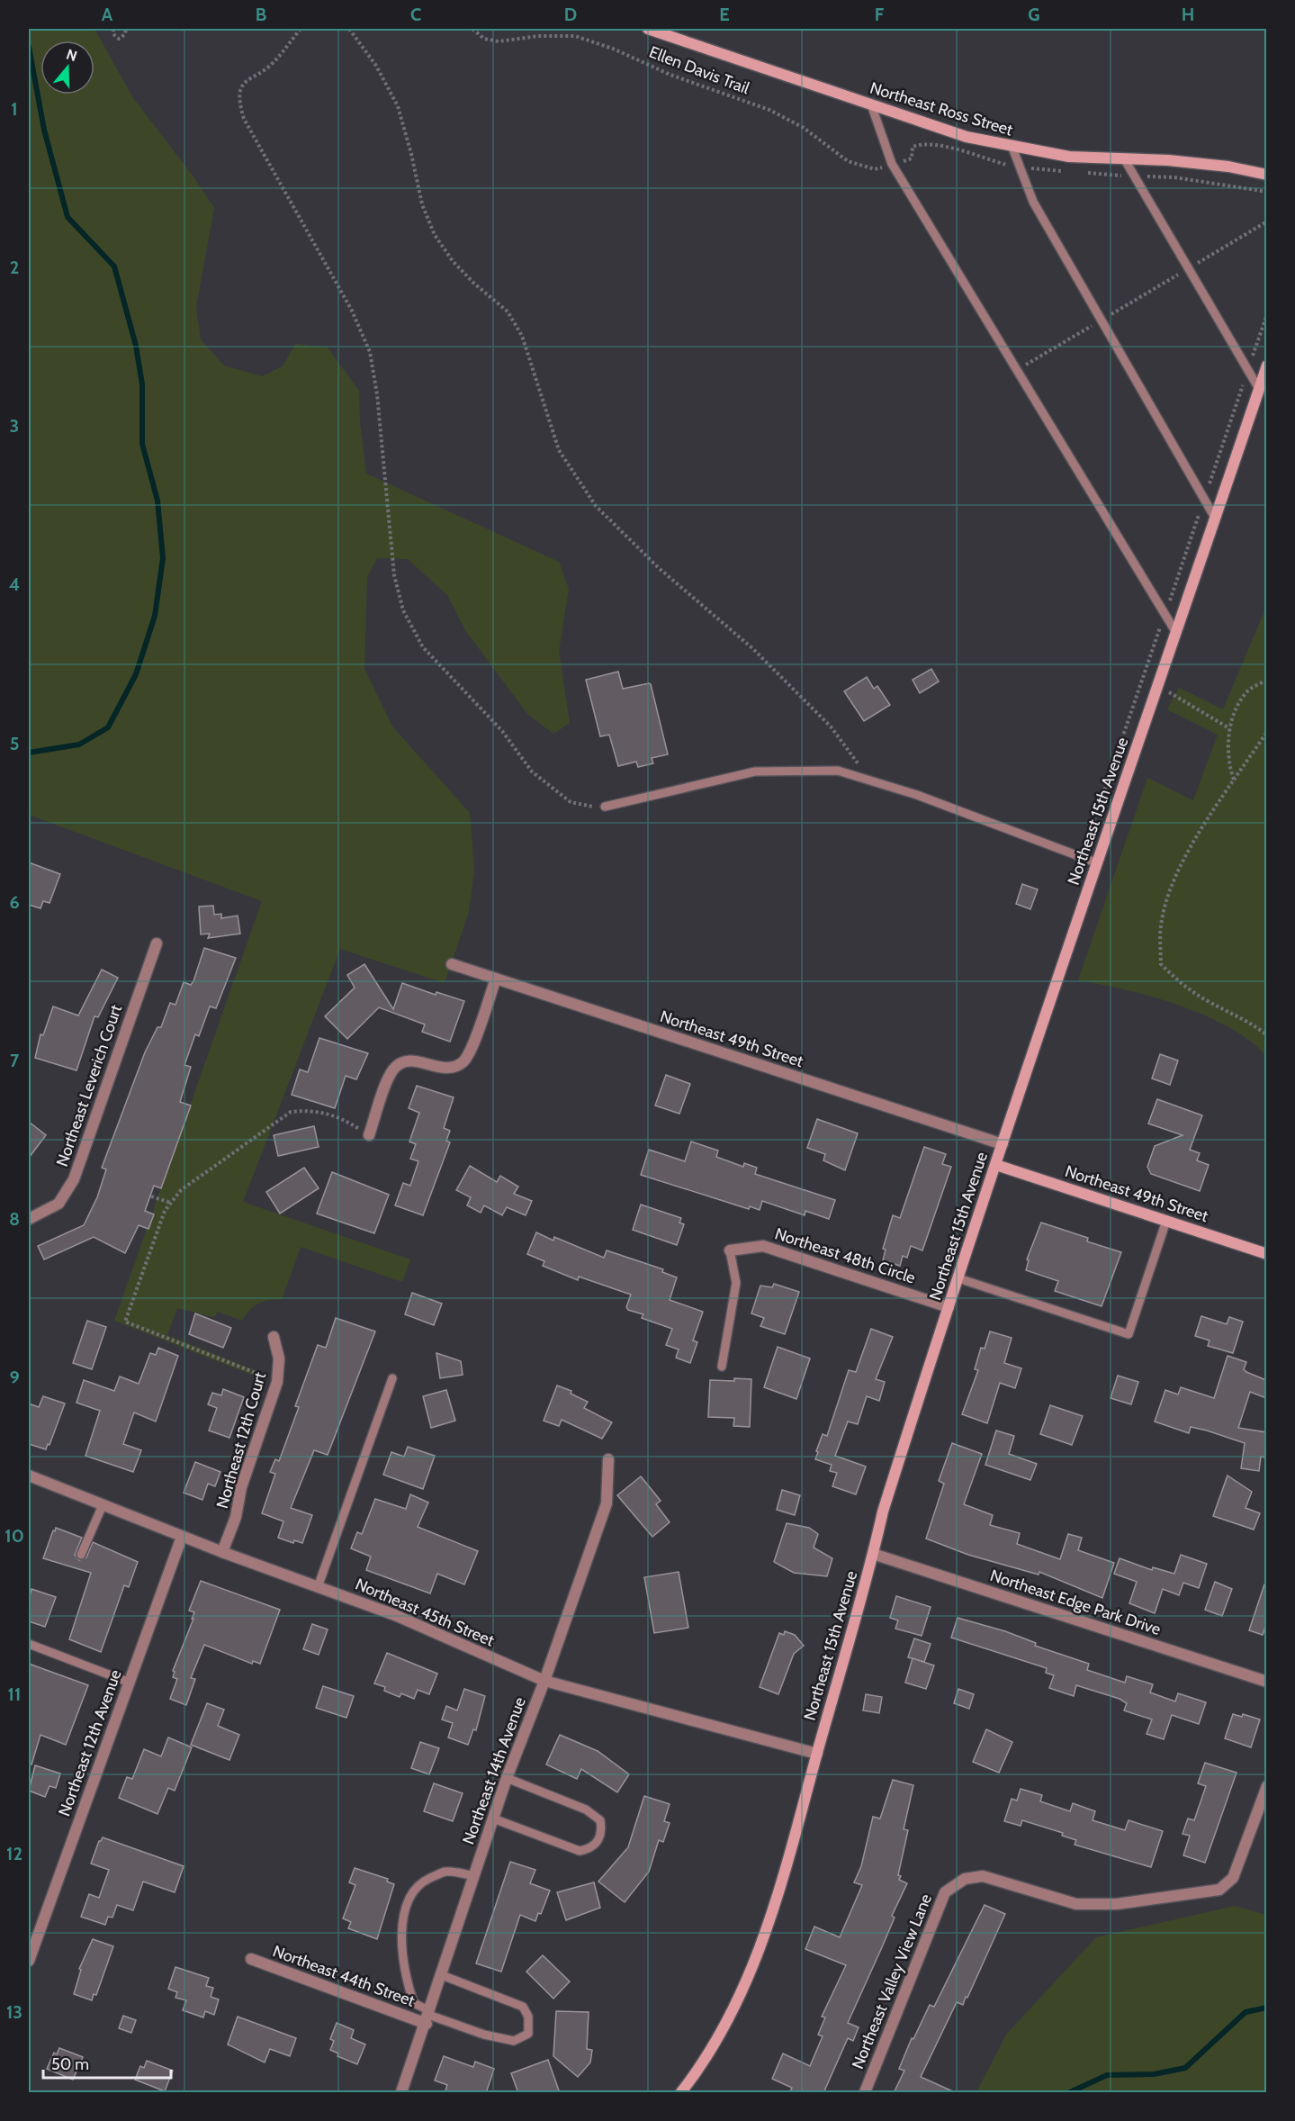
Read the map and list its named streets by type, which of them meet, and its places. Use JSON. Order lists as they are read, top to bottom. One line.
{"streets":{"street":["Northeast Ross Street","Northeast 15th Avenue","Northeast 49th Street","Northeast Leverich Court","Northeast 48th Circle","Northeast 12th Court","Northeast Edge Park Drive","Northeast 45th Street","Northeast 12th Avenue","Northeast 14th Avenue","Northeast 44th Street","Northeast Valley View Lane"],"path":["Ellen Davis Trail"]},"crossings":[["Northeast 15th Avenue","Northeast 49th Street"],["Northeast 15th Avenue","Northeast 48th Circle"],["Northeast 15th Avenue","Northeast Edge Park Drive"],["Northeast 15th Avenue","Northeast 45th Street"],["Northeast 12th Court","Northeast 45th Street"],["Northeast 45th Street","Northeast 12th Avenue"],["Northeast 45th Street","Northeast 14th Avenue"],["Northeast 14th Avenue","Northeast 44th Street"]],"scale_bar":"50 m","north":"top","grid":{"columns":["A","B","C","D","E","F","G","H"],"rows":["1","2","3","4","5","6","7","8","9","10","11","12","13"]}}
